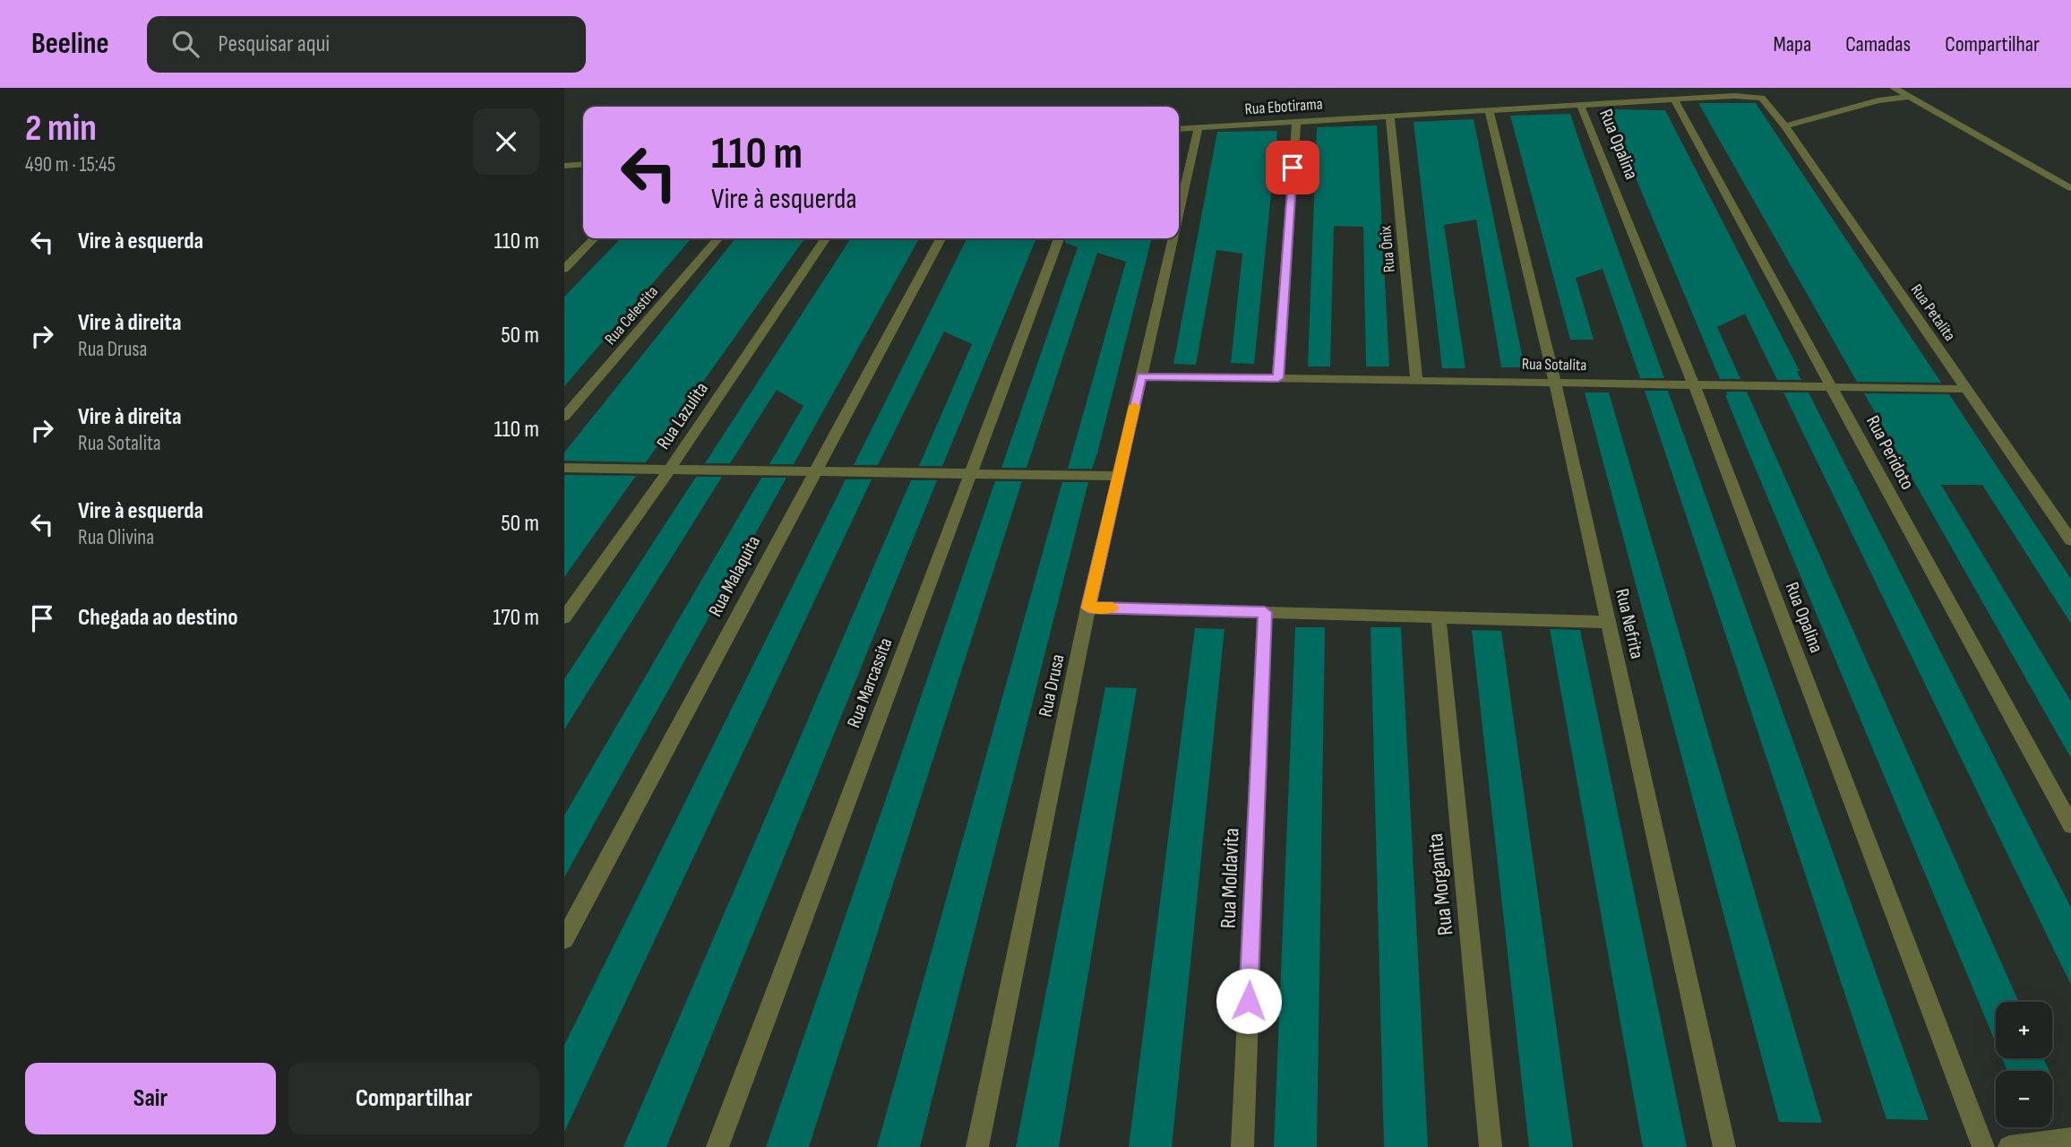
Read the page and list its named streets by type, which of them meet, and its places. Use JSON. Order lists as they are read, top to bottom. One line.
{"streets":{"street":["Rua Ebotirama","Rua Opalina","Rua Ônix","Rua Petalita","Rua Celestita","Rua Sotalita","Rua Lazulita","Rua Peridoto","Rua Malaquita","Rua Nefrita","Rua Marcassita","Rua Drusa","Rua Moldavita","Rua Morganita"]},"crossings":[["Rua Ebotirama","Rua Opalina"],["Rua Ebotirama","Rua Ônix"],["Rua Ebotirama","Rua Petalita"],["Rua Ebotirama","Rua Peridoto"],["Rua Ebotirama","Rua Nefrita"],["Rua Ebotirama","Rua Drusa"],["Rua Opalina","Rua Sotalita"],["Rua Ônix","Rua Sotalita"],["Rua Petalita","Rua Sotalita"],["Rua Sotalita","Rua Peridoto"],["Rua Sotalita","Rua Nefrita"],["Rua Sotalita","Rua Drusa"]],"page":{"header":"Beeline","search":"Pesquisar aqui","nav":["Mapa","Camadas","Compartilhar"],"heading":["2 min","490 m · 15:45"],"turn":["110 m","Vire à esquerda"],"list":[{"name":"Vire à esquerda","value":"110 m"},{"name":"Vire à direita","note":"Rua Drusa","value":"50 m"},{"name":"Vire à direita","note":"Rua Sotalita","value":"110 m"},{"name":"Vire à esquerda","note":"Rua Olivina","value":"50 m"},{"name":"Chegada ao destino","value":"170 m"}],"map_buttons":["+","−"],"buttons":["Sair","Compartilhar"]}}
